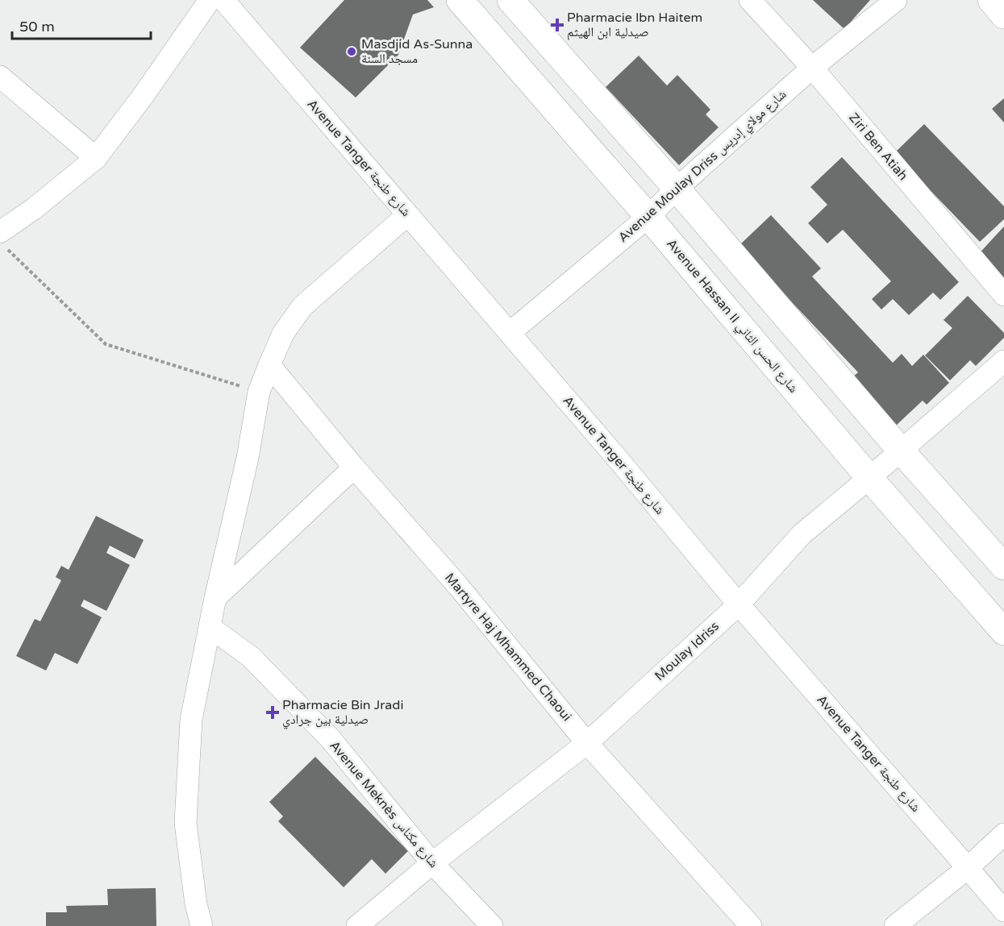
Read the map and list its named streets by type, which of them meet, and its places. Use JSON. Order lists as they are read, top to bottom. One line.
{"streets":{"street":["Ziri Ben Atiah","Avenue Tanger شارع طنجة","Avenue Moulay Driss شارع مولاي إدريس","Avenue Hassan II شارع الحسن الثاني","Martyre Haj Mhammed Chaoui","Moulay Idriss","Avenue Meknès شارع مكناس"]},"crossings":[["Ziri Ben Atiah","Avenue Moulay Driss شارع مولاي إدريس"],["Avenue Tanger شارع طنجة","Avenue Moulay Driss شارع مولاي إدريس"],["Avenue Tanger شارع طنجة","Moulay Idriss"],["Avenue Moulay Driss شارع مولاي إدريس","Avenue Hassan II شارع الحسن الثاني"],["Avenue Hassan II شارع الحسن الثاني","Moulay Idriss"],["Martyre Haj Mhammed Chaoui","Moulay Idriss"],["Moulay Idriss","Avenue Meknès شارع مكناس"]],"places":{"health":["Pharmacie Ibn Haitem صيدلية ابن الهيثم","Pharmacie Bin Jradi صيدلية بين جرادي"],"other":["Masdjid As-Sunna مسجد السنة"]},"scale_bar":"50 m"}
